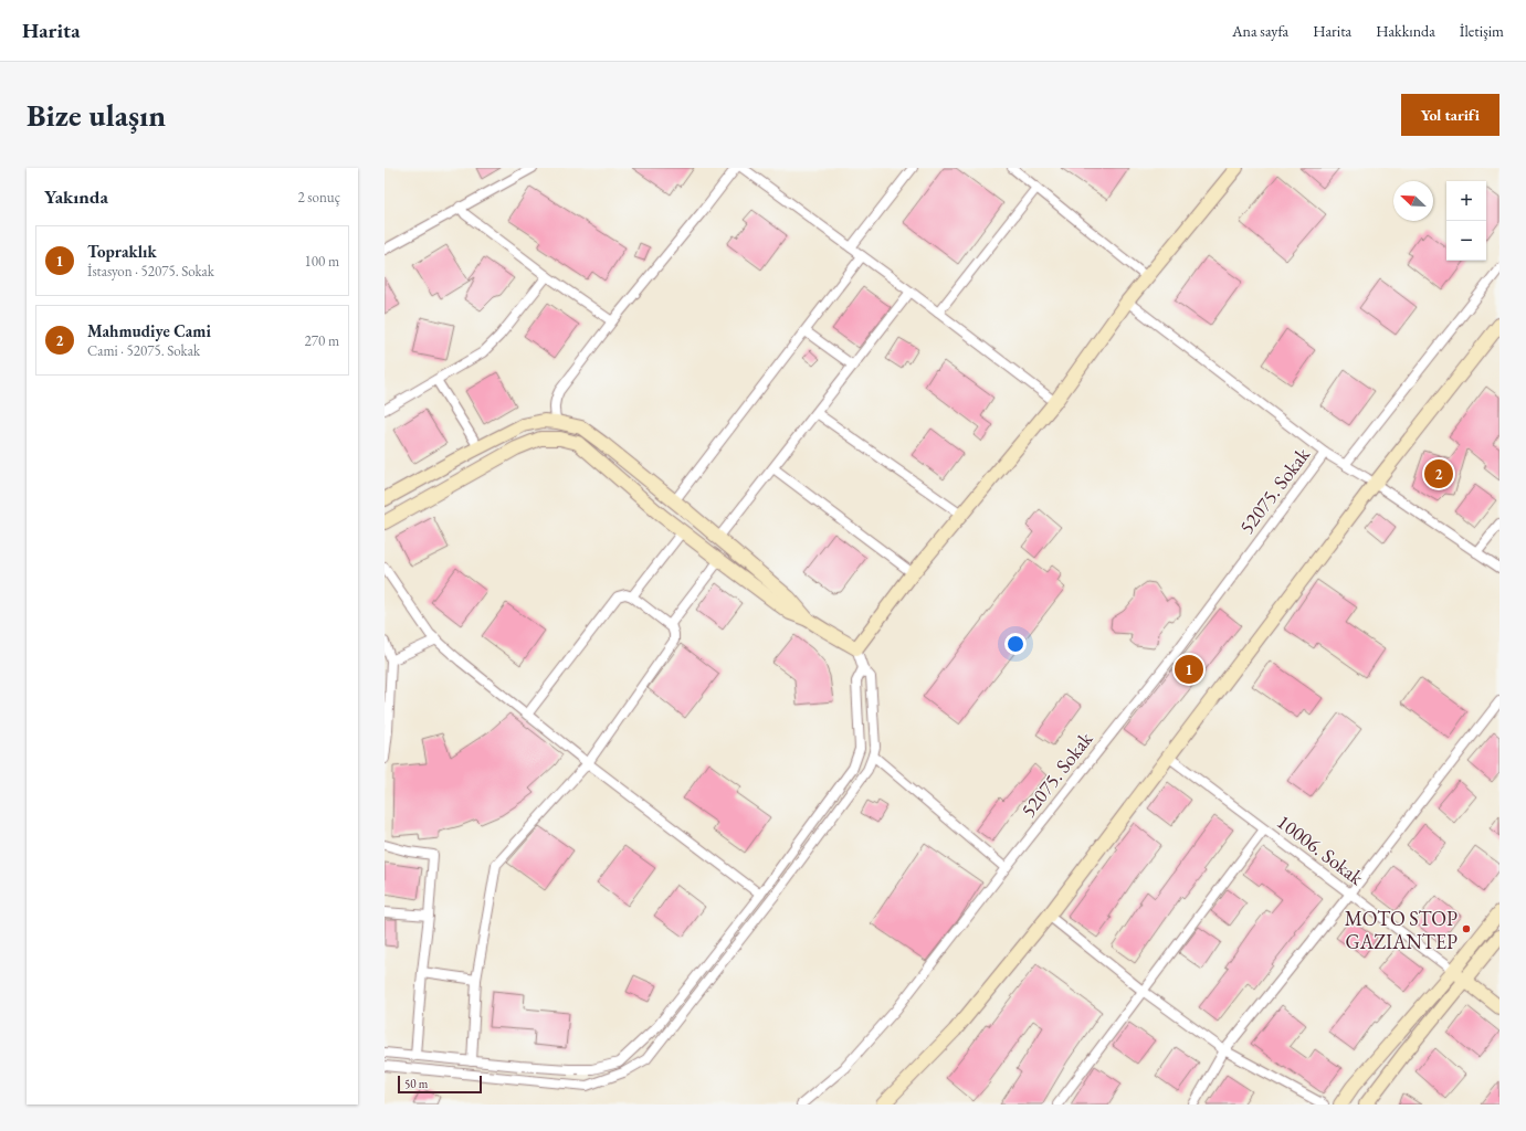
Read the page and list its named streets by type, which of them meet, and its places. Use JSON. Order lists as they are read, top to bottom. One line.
{"streets":{"street":["52075. Sokak","10006. Sokak"]},"places":["MOTO STOP GAZIANTEP"],"scale_bar":"50 m","north":"top left","page":{"header":"Harita","nav":["Ana sayfa","Harita","Hakkında","İletişim"],"buttons":"Yol tarifi","title":"Bize ulaşın","heading":["Yakında","2 sonuç"],"map_buttons":["+","−"],"list":[{"mark":"1","name":"Topraklık","note":"İstasyon · 52075. Sokak","value":"100 m"},{"mark":"2","name":"Mahmudiye Cami","note":"Cami · 52075. Sokak","value":"270 m"}],"pins":["2","1"],"scale":"50 m"}}
